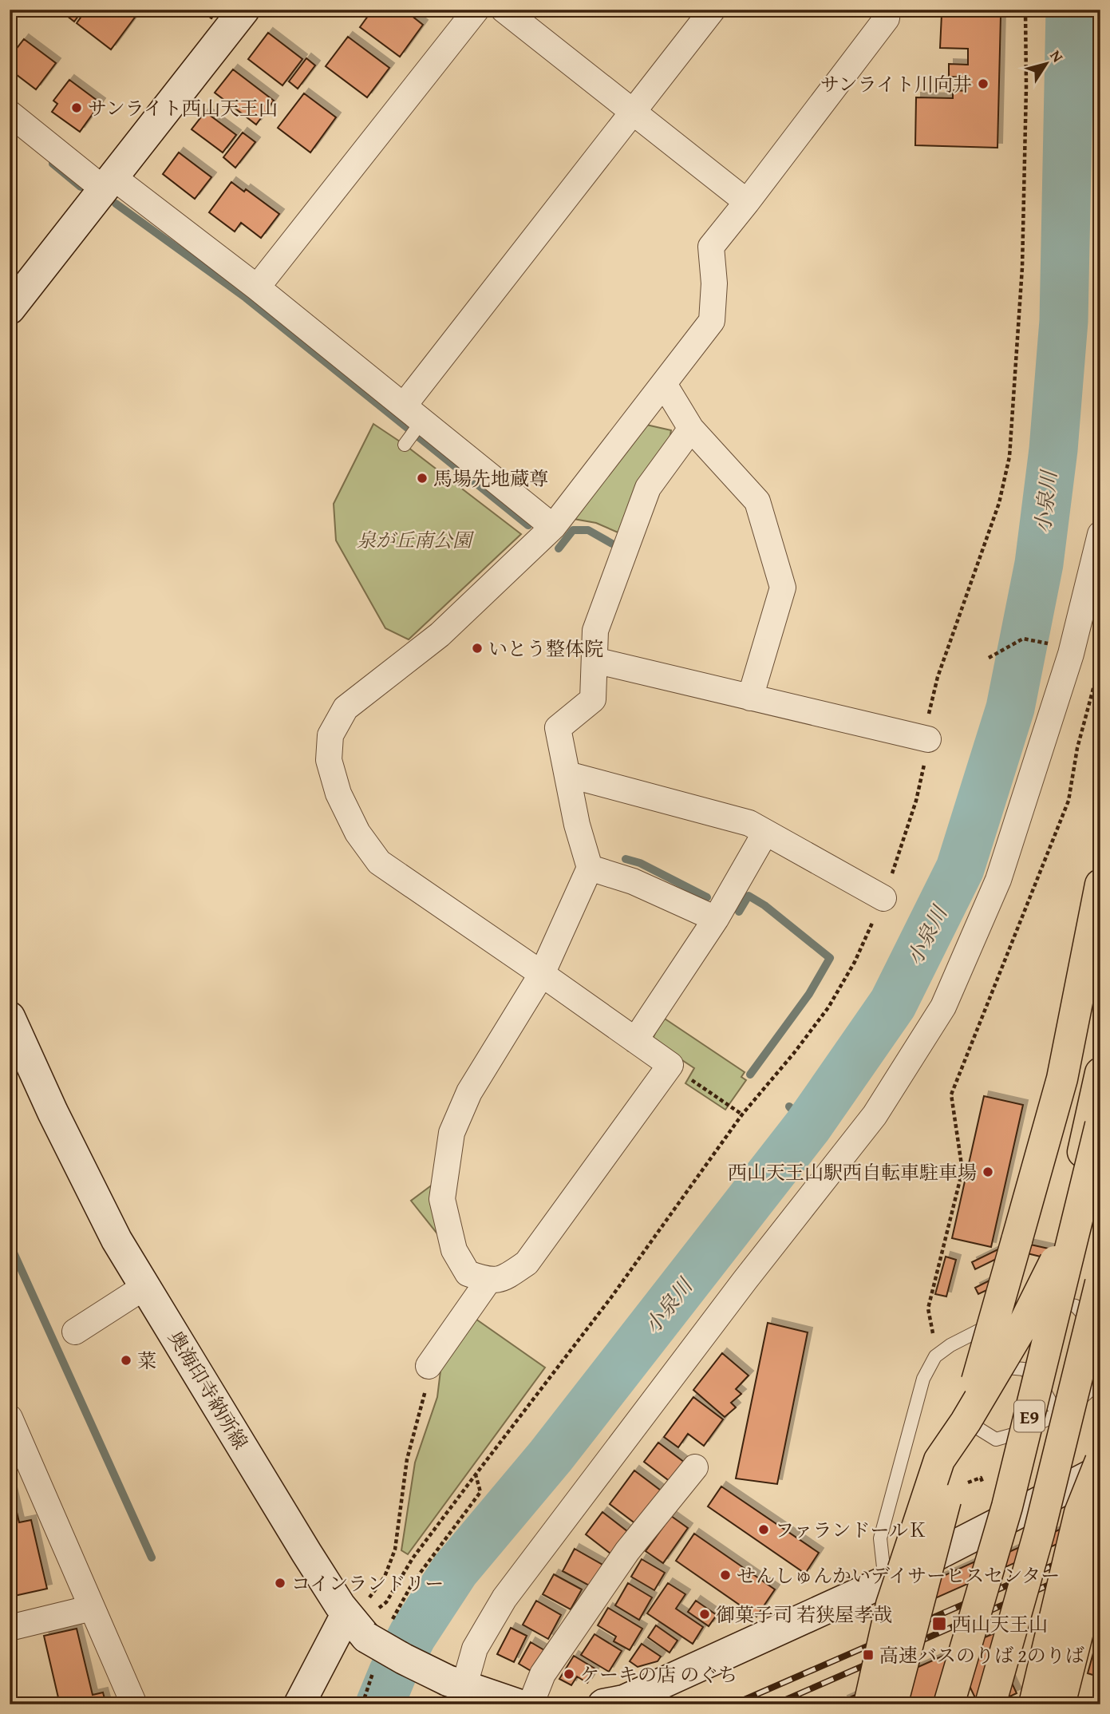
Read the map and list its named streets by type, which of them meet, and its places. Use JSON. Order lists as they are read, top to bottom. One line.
{"streets":{"highway":["E9"],"street":["奥海印寺納所線"]},"water":["小泉川"],"parks":["泉が丘南公園"],"places":{"other":["サンライト川向井","サンライト西山天王山","馬場先地蔵尊","いとう整体院","西山天王山駅西自転車駐車場","菜","ファランドールＫ","せんしゅんかいデイサーヒスセンター","コインランドリー","御菓子司 若狭屋孝哉","ケーキの店 のぐち"],"transit":["西山天王山","高速バスのりば 2のりば"]},"north":"top right"}
